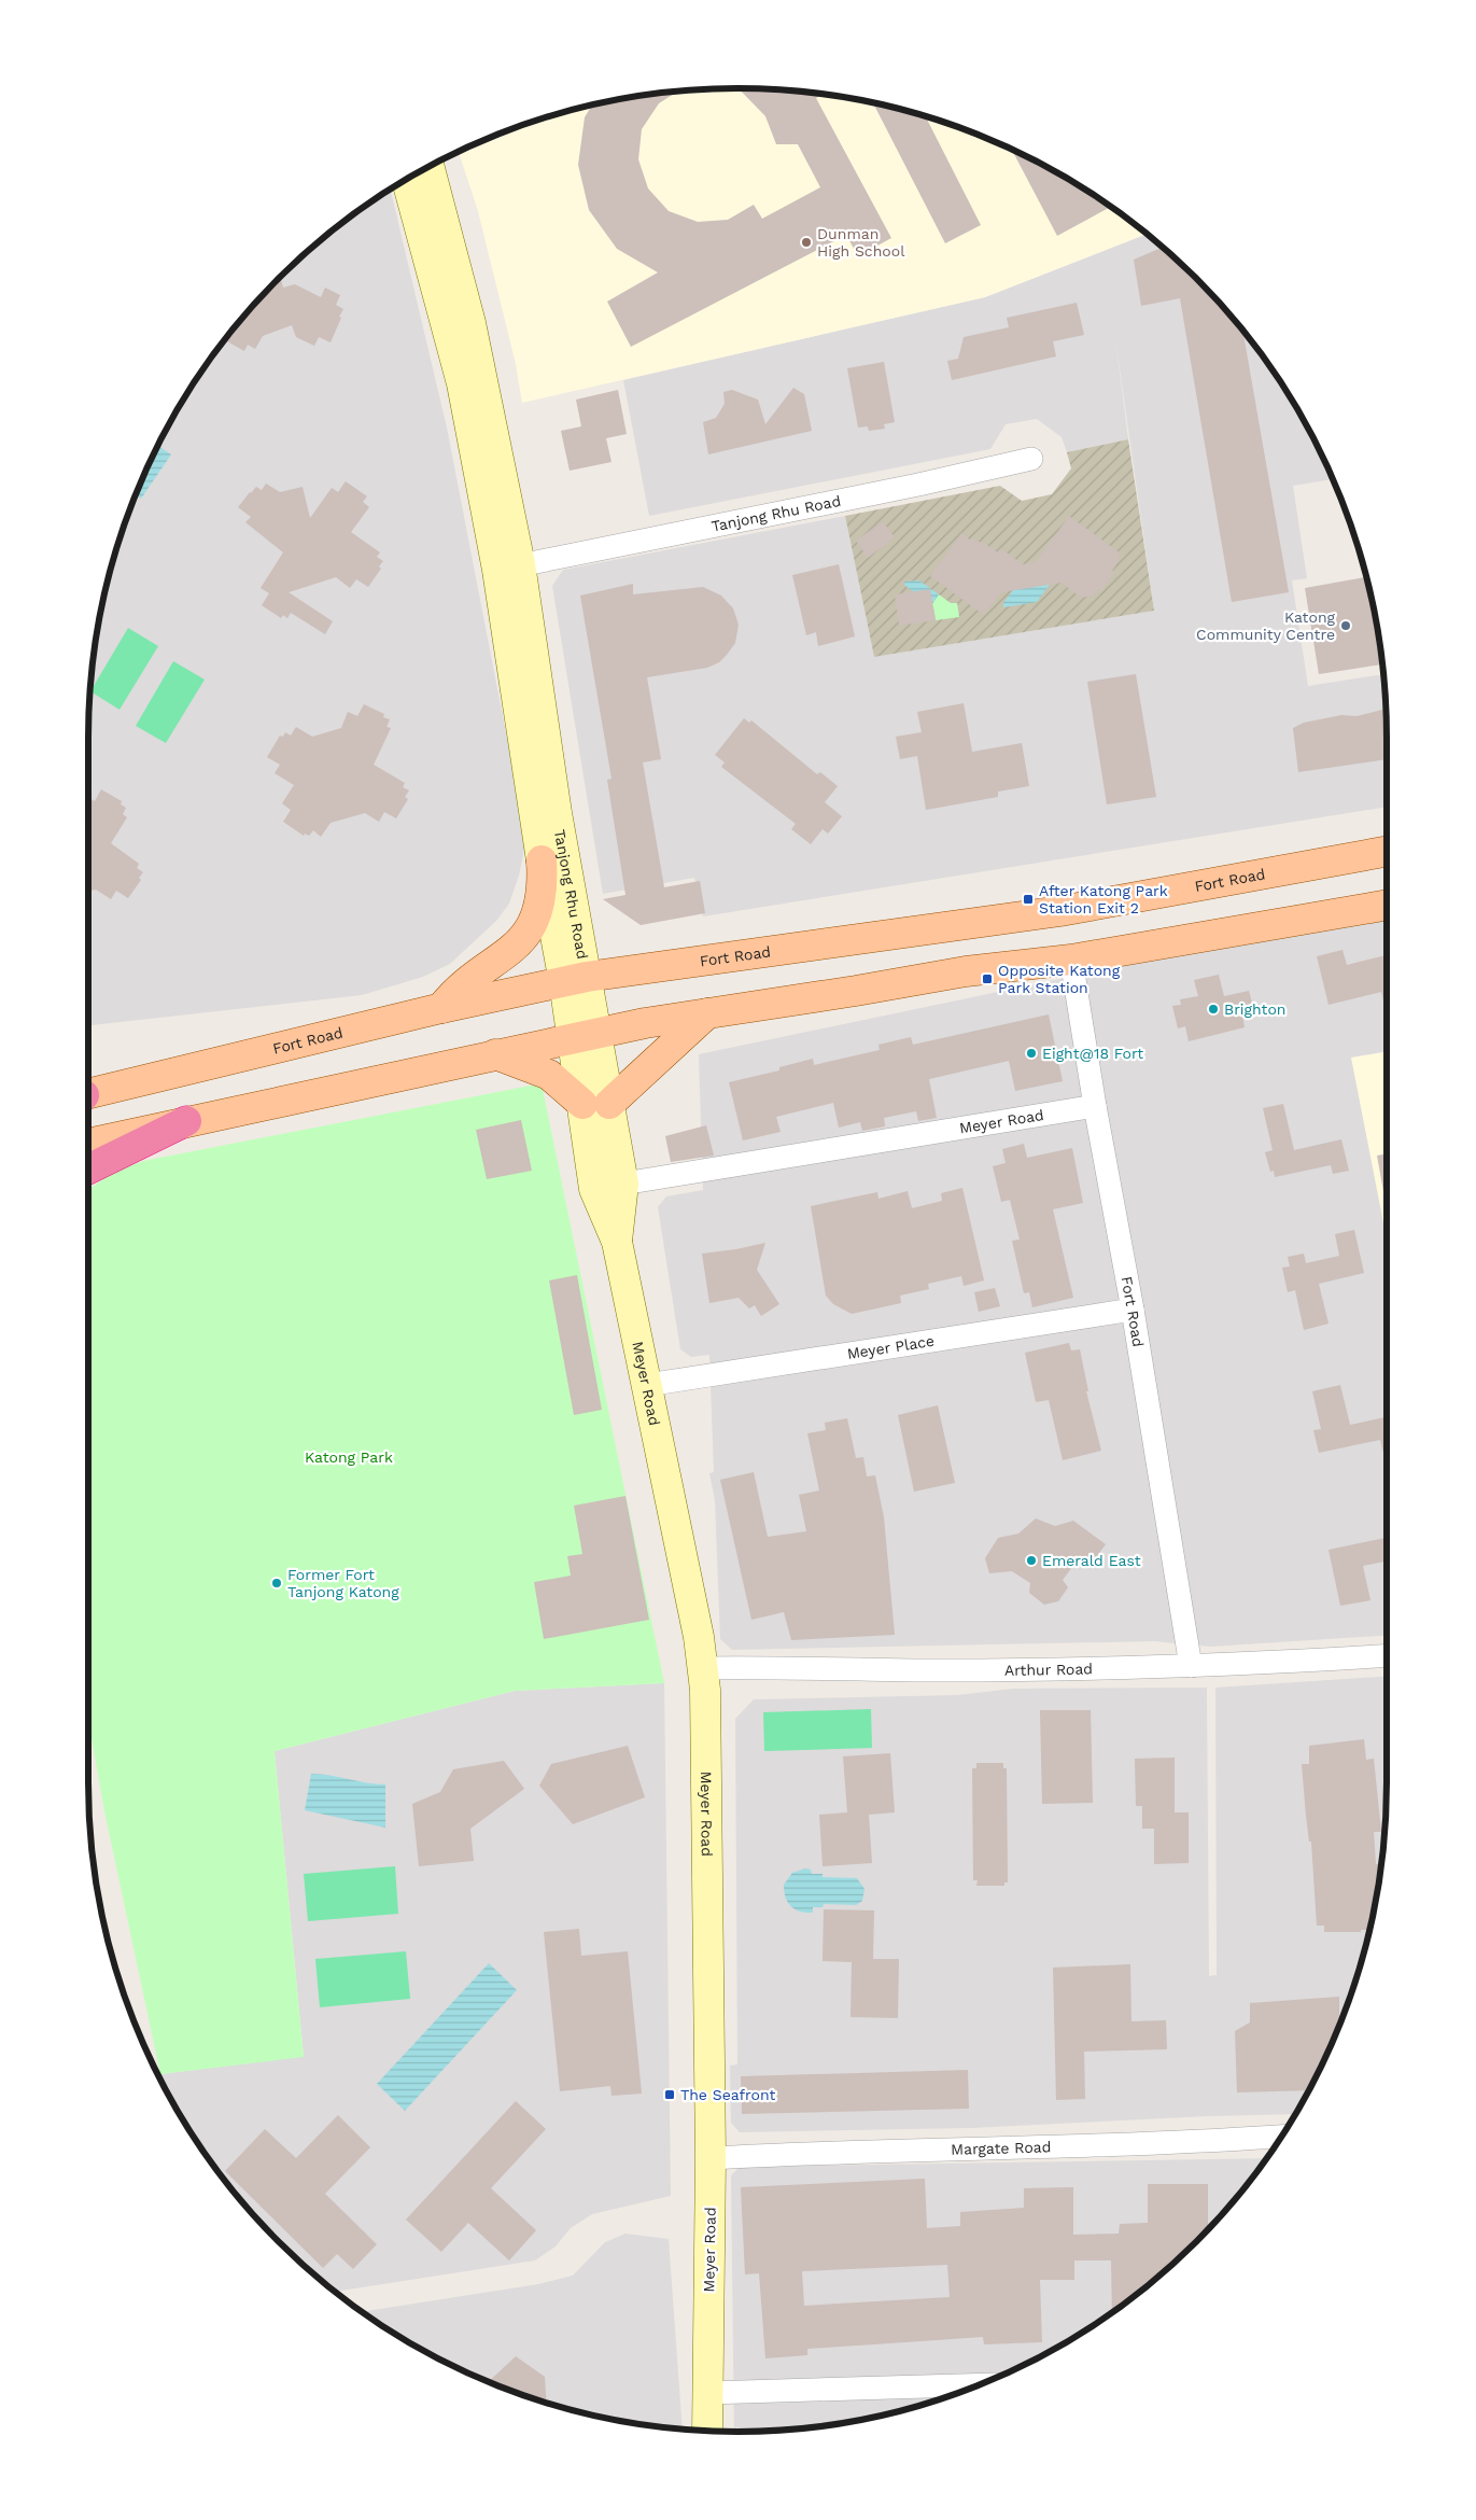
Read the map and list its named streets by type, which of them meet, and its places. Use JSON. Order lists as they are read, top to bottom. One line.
{"streets":{"main road":["Fort Road"],"street":["Tanjong Rhu Road","Meyer Road","Meyer Place","Arthur Road","Margate Road"]},"crossings":[["Tanjong Rhu Road","Fort Road"],["Tanjong Rhu Road","Meyer Road"],["Fort Road","Meyer Road"],["Fort Road","Meyer Place"],["Fort Road","Arthur Road"],["Meyer Road","Meyer Place"],["Meyer Road","Arthur Road"],["Meyer Road","Margate Road"]],"parks":["Katong Park"],"places":{"other":["Dunman High School","Katong Community Centre","Brighton","Eight@18 Fort","Emerald East","Former Fort Tanjong Katong"],"transit":["After Katong Park Station Exit 2","Opposite Katong Park Station","The Seafront"]}}
